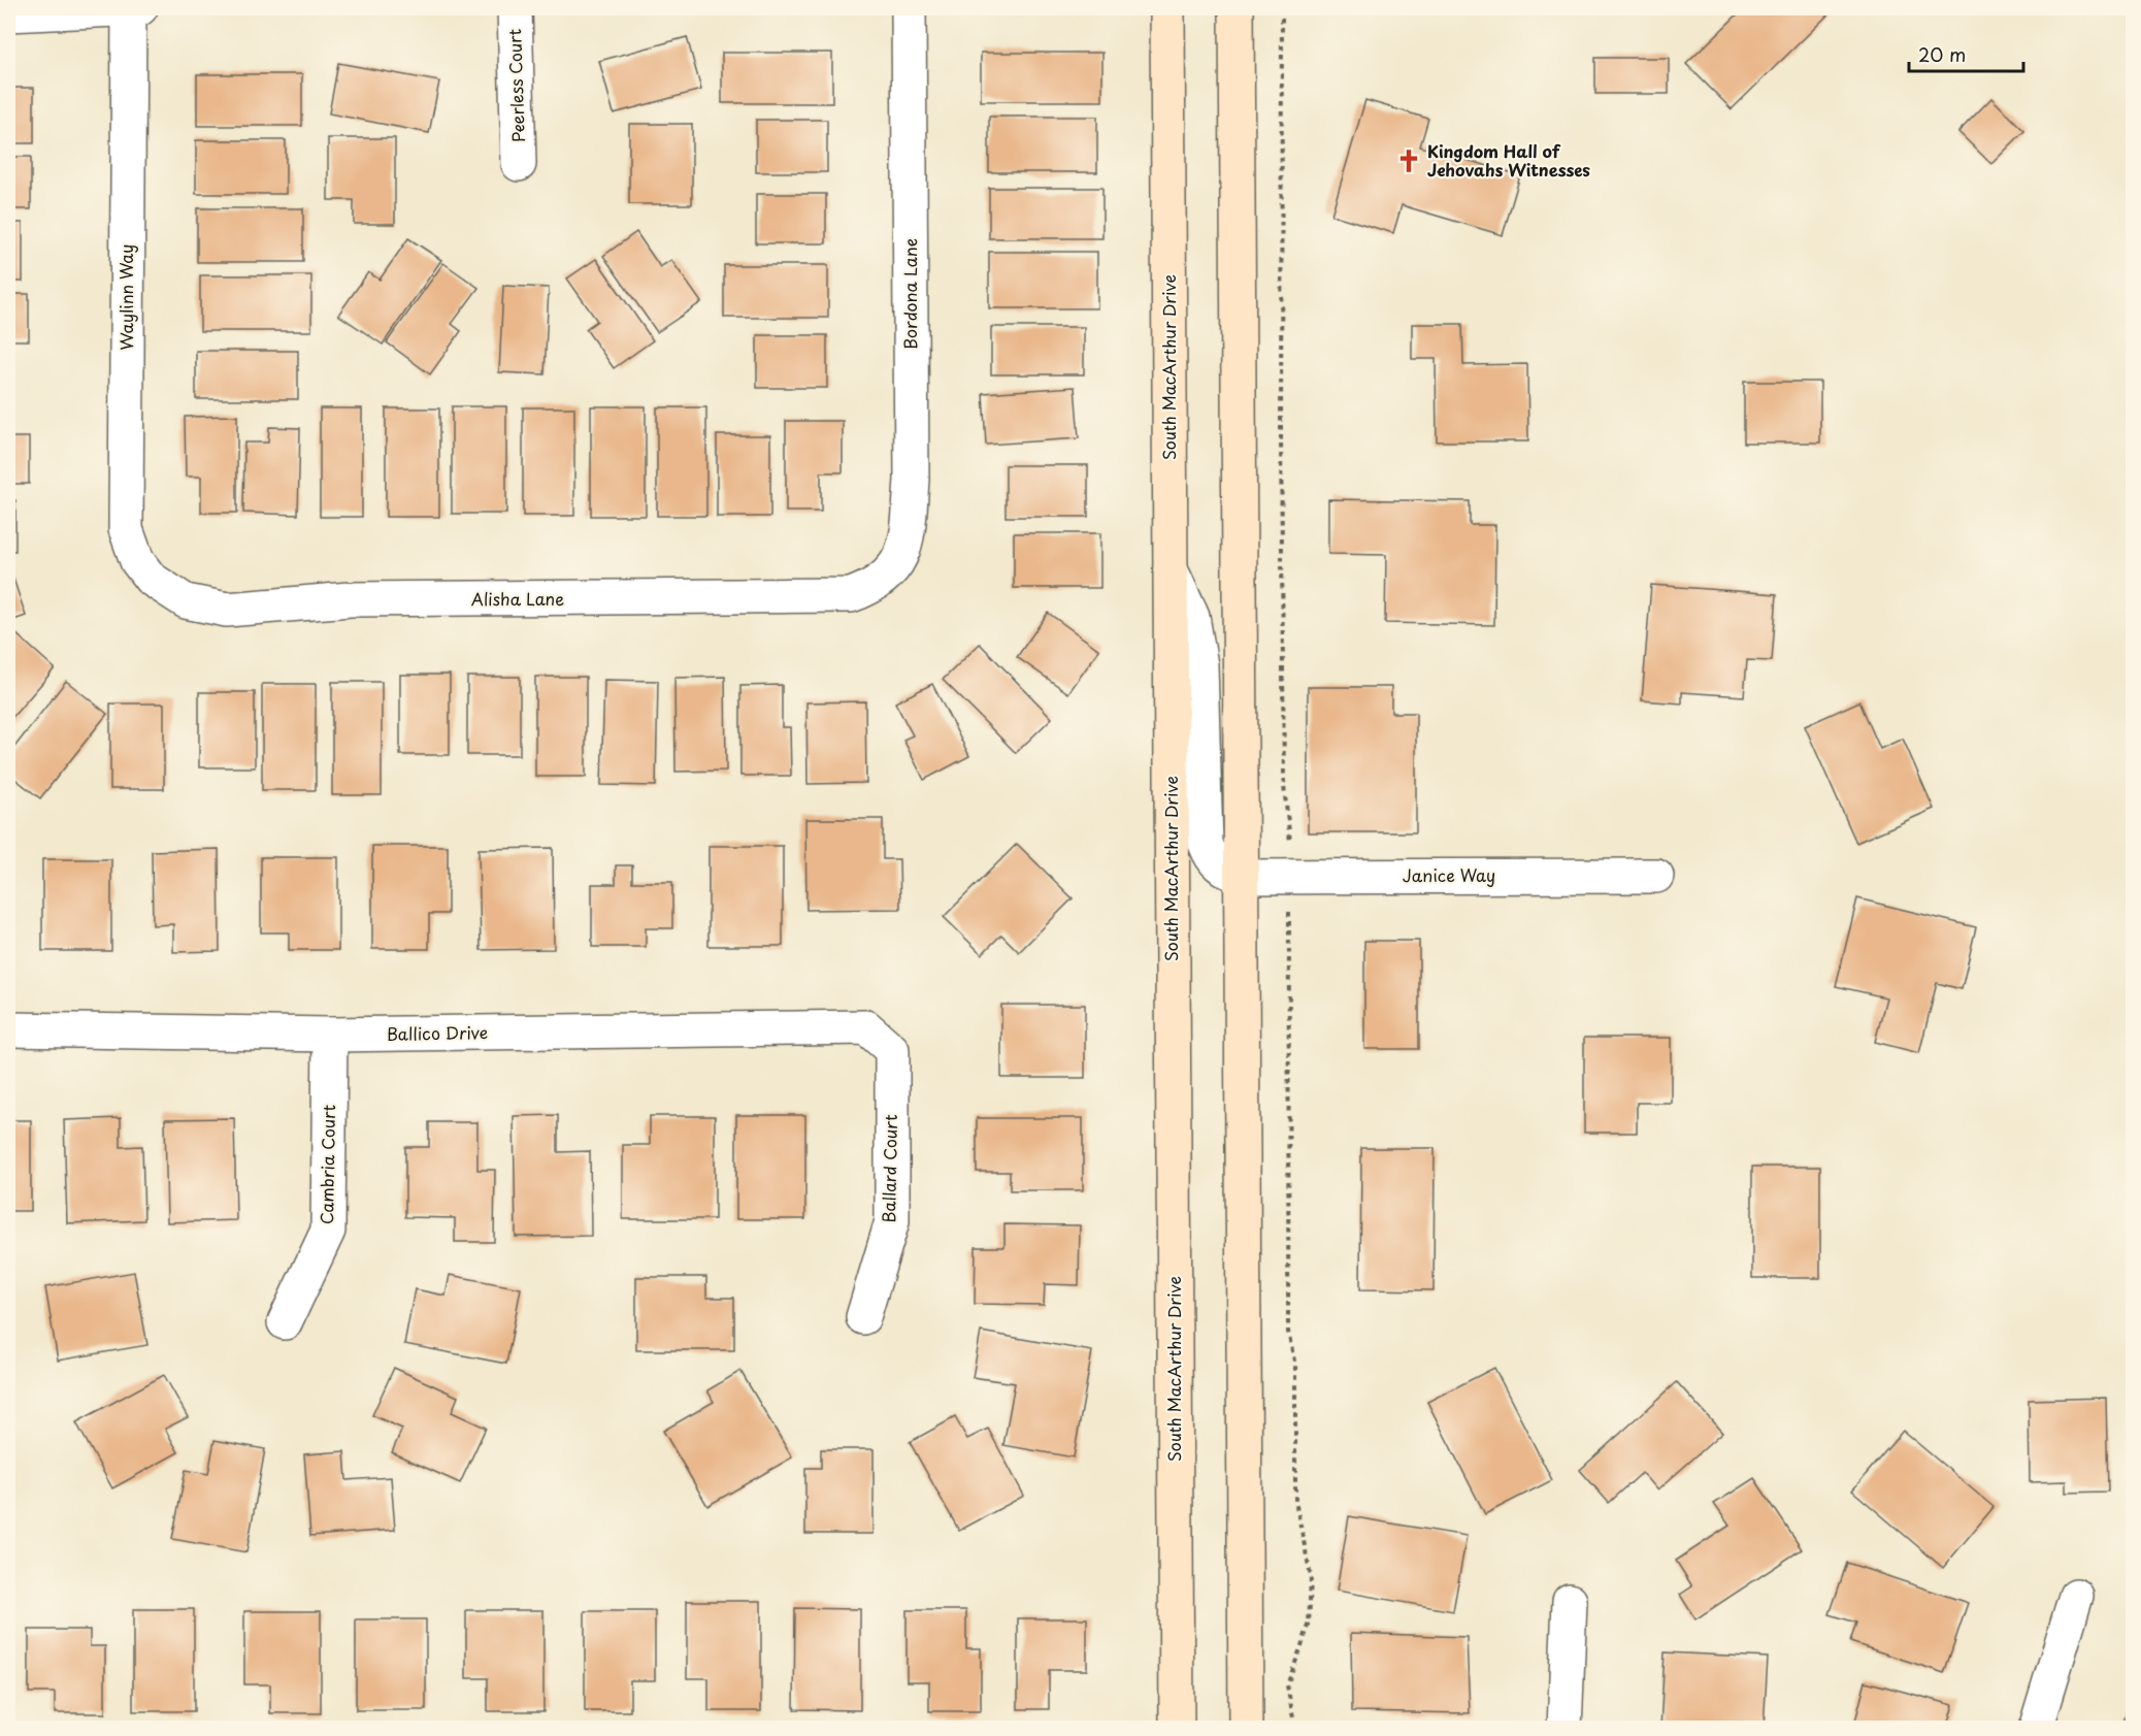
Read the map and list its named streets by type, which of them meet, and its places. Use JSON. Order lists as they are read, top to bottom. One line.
{"streets":{"main road":["South MacArthur Drive"],"street":["Peerless Court","Bordona Lane","Waylinn Way","Alisha Lane","Janice Way","Ballico Drive","Cambria Court","Ballard Court"]},"crossings":[["Bordona Lane","Alisha Lane"],["Waylinn Way","Alisha Lane"],["Ballico Drive","Cambria Court"],["Ballico Drive","Ballard Court"]],"places":{"church":["Kingdom Hall of Jehovahs Witnesses"]},"scale_bar":"20 m"}
